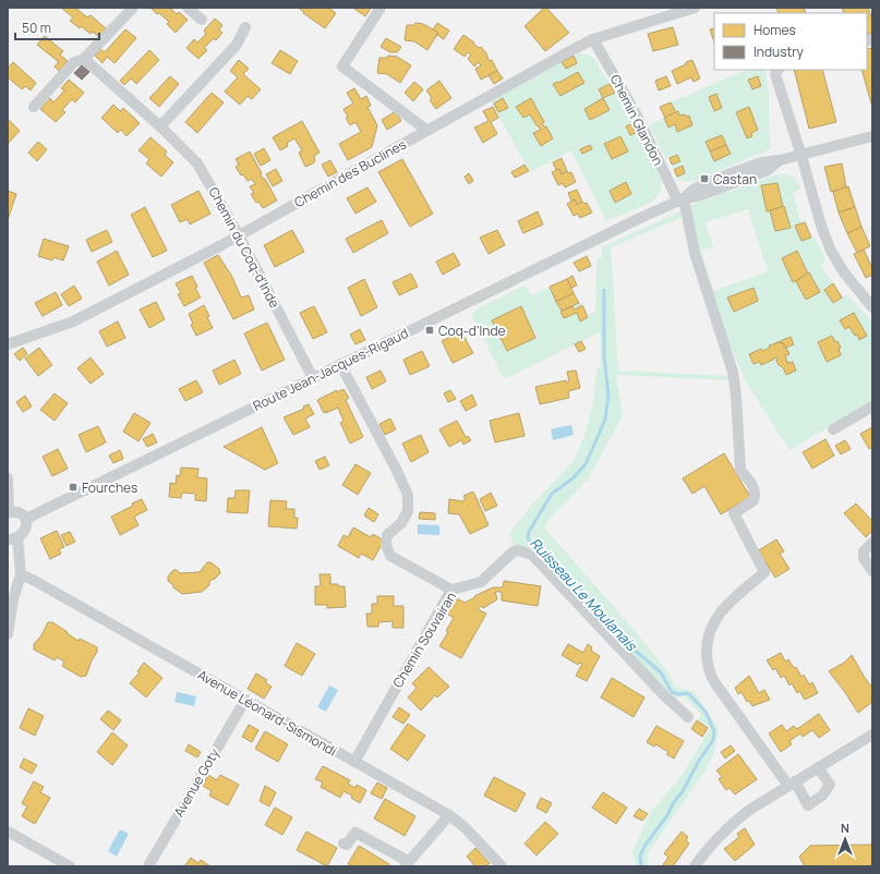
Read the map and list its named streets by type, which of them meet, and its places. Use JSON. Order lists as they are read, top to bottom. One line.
{"streets":{"street":["Chemin Glandon","Chemin des Buclines","Chemin du Coq-d'Inde","Route Jean-Jacques-Rigaud","Chemin Souvairan","Avenue Léonard-Sismondi","Avenue Goty"]},"crossings":[["Chemin Glandon","Chemin des Buclines"],["Chemin Glandon","Route Jean-Jacques-Rigaud"],["Chemin des Buclines","Chemin du Coq-d'Inde"],["Chemin du Coq-d'Inde","Route Jean-Jacques-Rigaud"],["Chemin Souvairan","Avenue Léonard-Sismondi"],["Avenue Léonard-Sismondi","Avenue Goty"]],"water":["Ruisseau Le Moulanais"],"places":{"transit":["Castan","Coq-d'Inde","Fourches"]},"legend":["Homes","Industry"],"scale_bar":"50 m","north":"top"}
